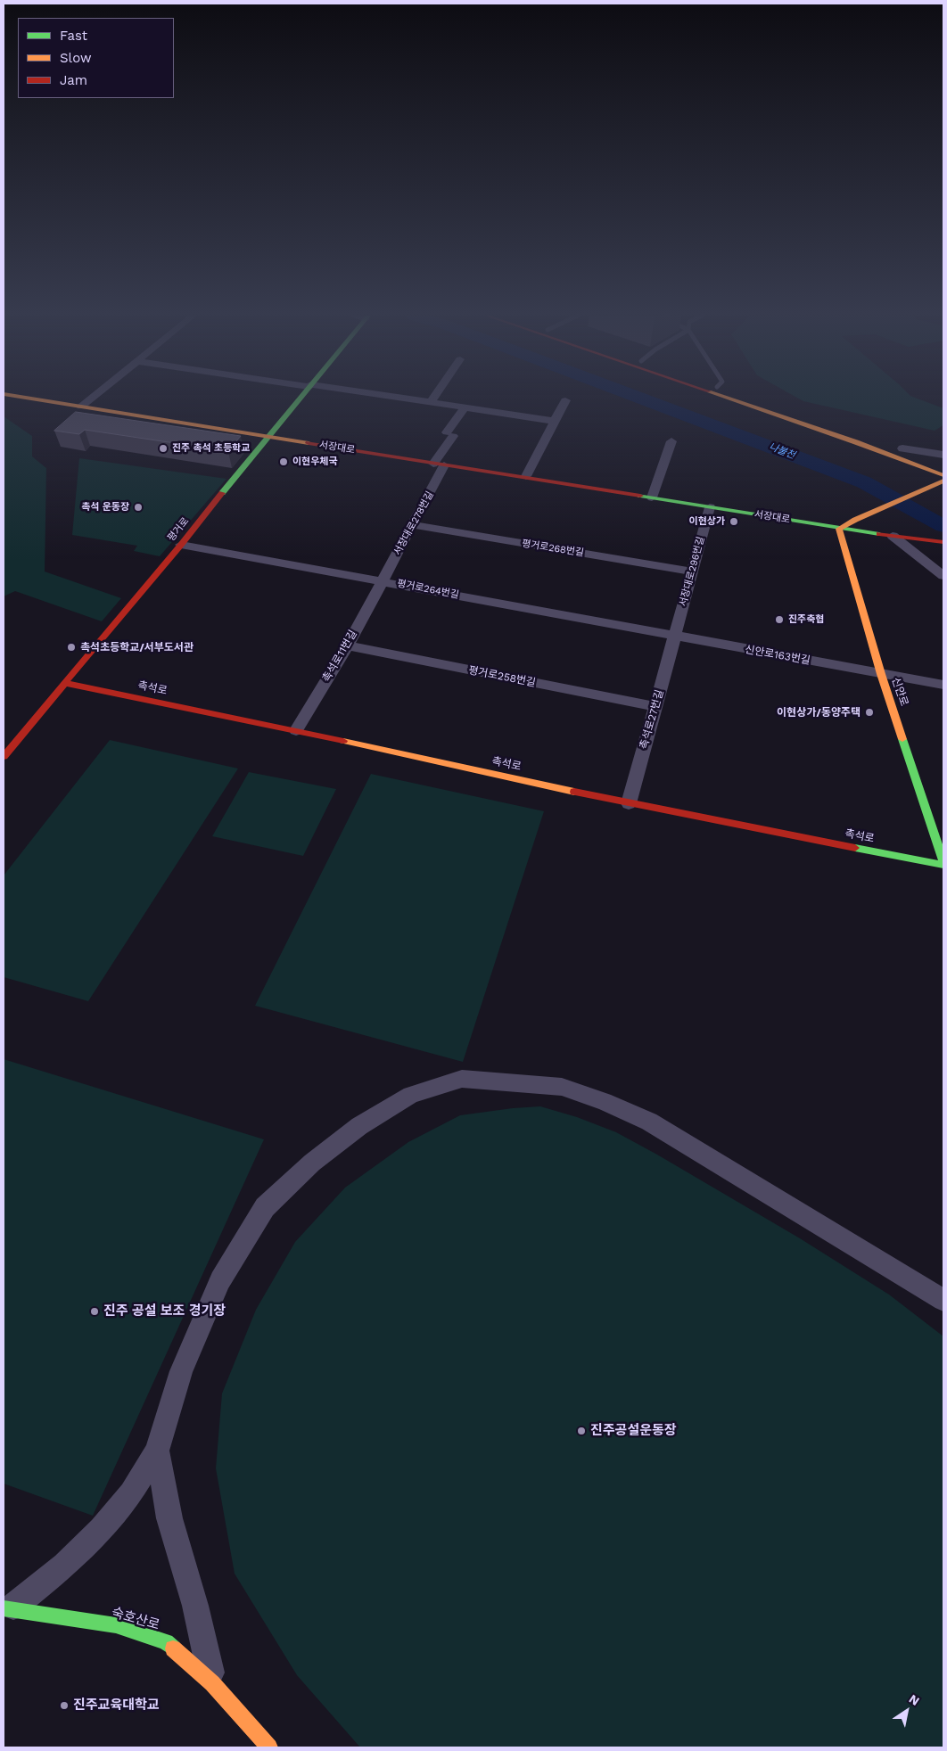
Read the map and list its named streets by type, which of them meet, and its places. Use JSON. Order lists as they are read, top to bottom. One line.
{"streets":{"street":["서장대로","서장대로278번길","평거로","평거로268번길","서장대로296번길","평거로264번길","신안로163번길","촉석로11번길","평거로258번길","촉석로","신안로","촉석로27번길","숙호산로"]},"crossings":[["서장대로","서장대로278번길"],["서장대로","평거로"],["서장대로","서장대로296번길"],["서장대로","신안로"],["서장대로278번길","평거로268번길"],["서장대로278번길","평거로264번길"],["서장대로278번길","촉석로11번길"],["평거로","평거로264번길"],["평거로","촉석로"],["평거로268번길","서장대로296번길"],["서장대로296번길","평거로264번길"],["서장대로296번길","신안로163번길"],["서장대로296번길","촉석로27번길"],["평거로264번길","신안로163번길"],["평거로264번길","촉석로11번길"],["평거로264번길","촉석로27번길"],["신안로163번길","신안로"],["신안로163번길","촉석로27번길"],["촉석로11번길","평거로258번길"],["촉석로11번길","촉석로"],["평거로258번길","촉석로27번길"],["촉석로","촉석로27번길"]],"water":["나불천"],"places":["진주 촉석 초등학교","이현우체국","촉석 운동장","이현상가","진주축협","촉석초등학교/서부도서관","이현상가/동양주택","진주 공설 보조 경기장","진주공설운동장","진주교육대학교"],"legend":["Fast","Slow","Jam"],"north":"top right"}
